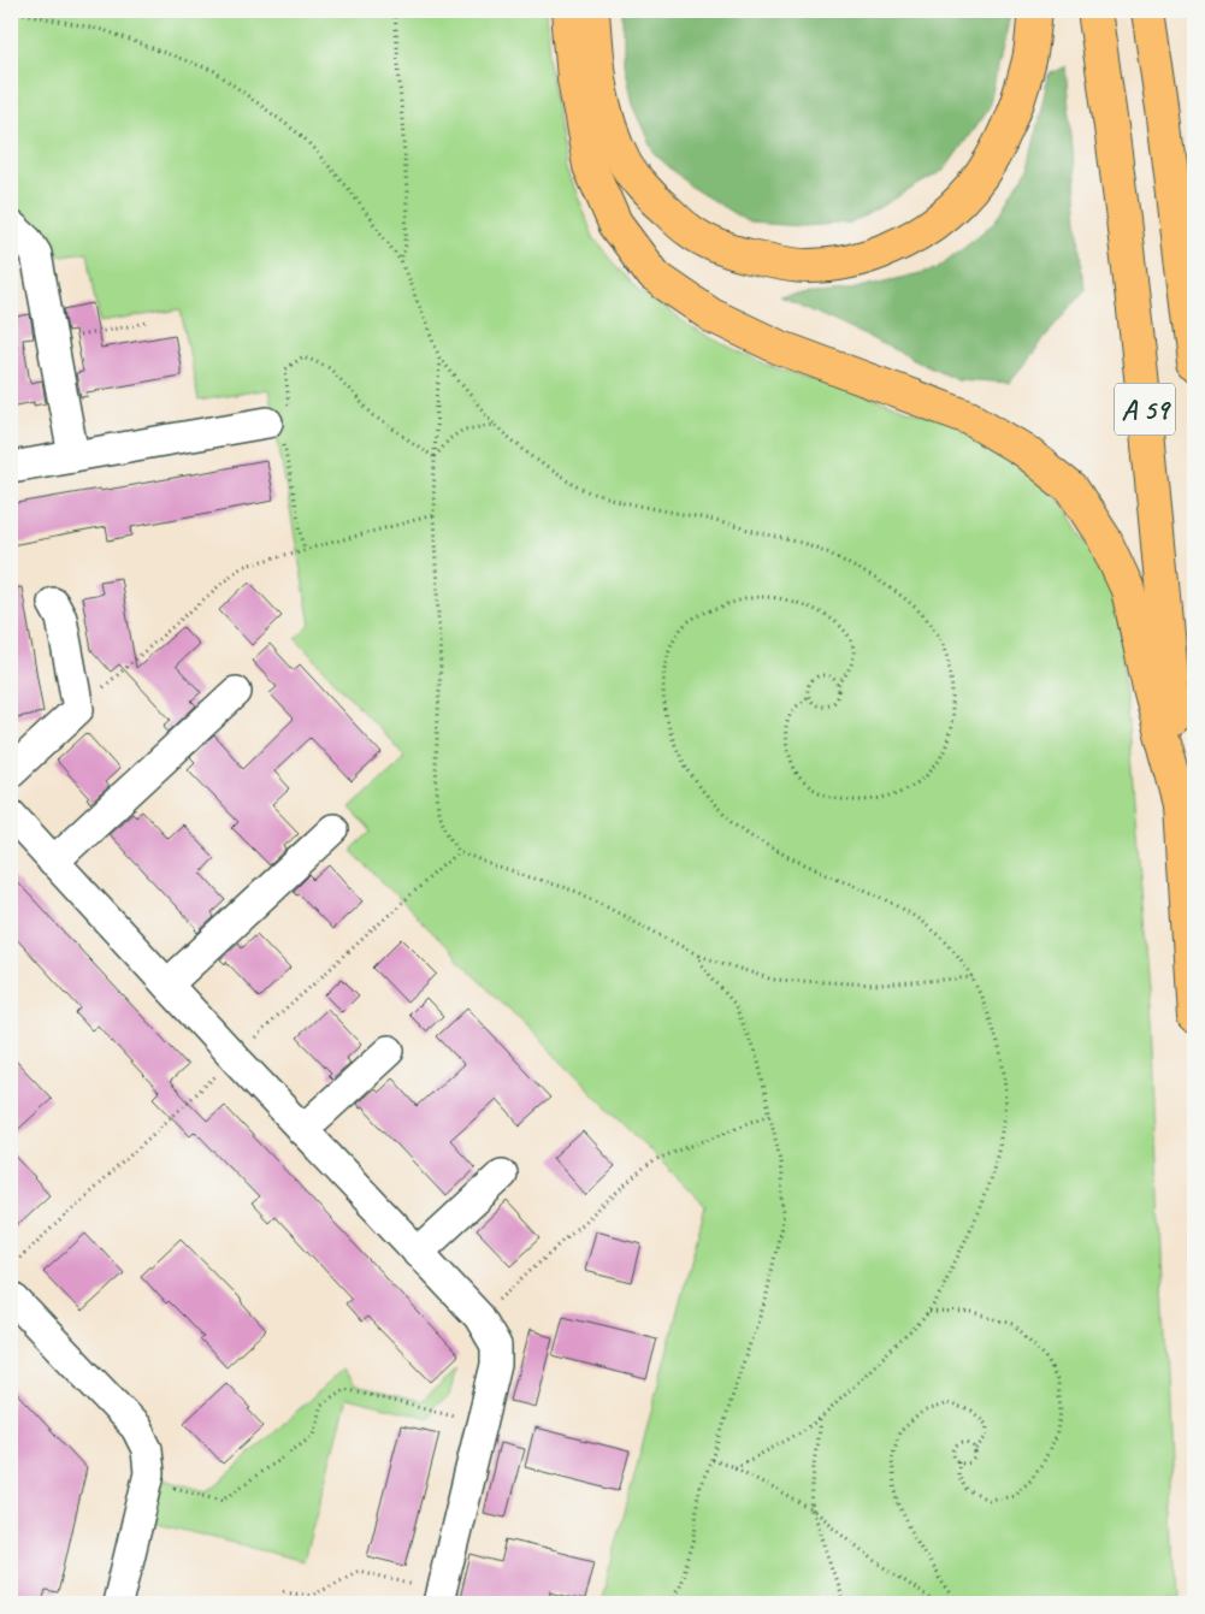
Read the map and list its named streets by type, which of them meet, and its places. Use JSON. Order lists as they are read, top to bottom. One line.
{"streets":{"highway":["A 59"]}}
